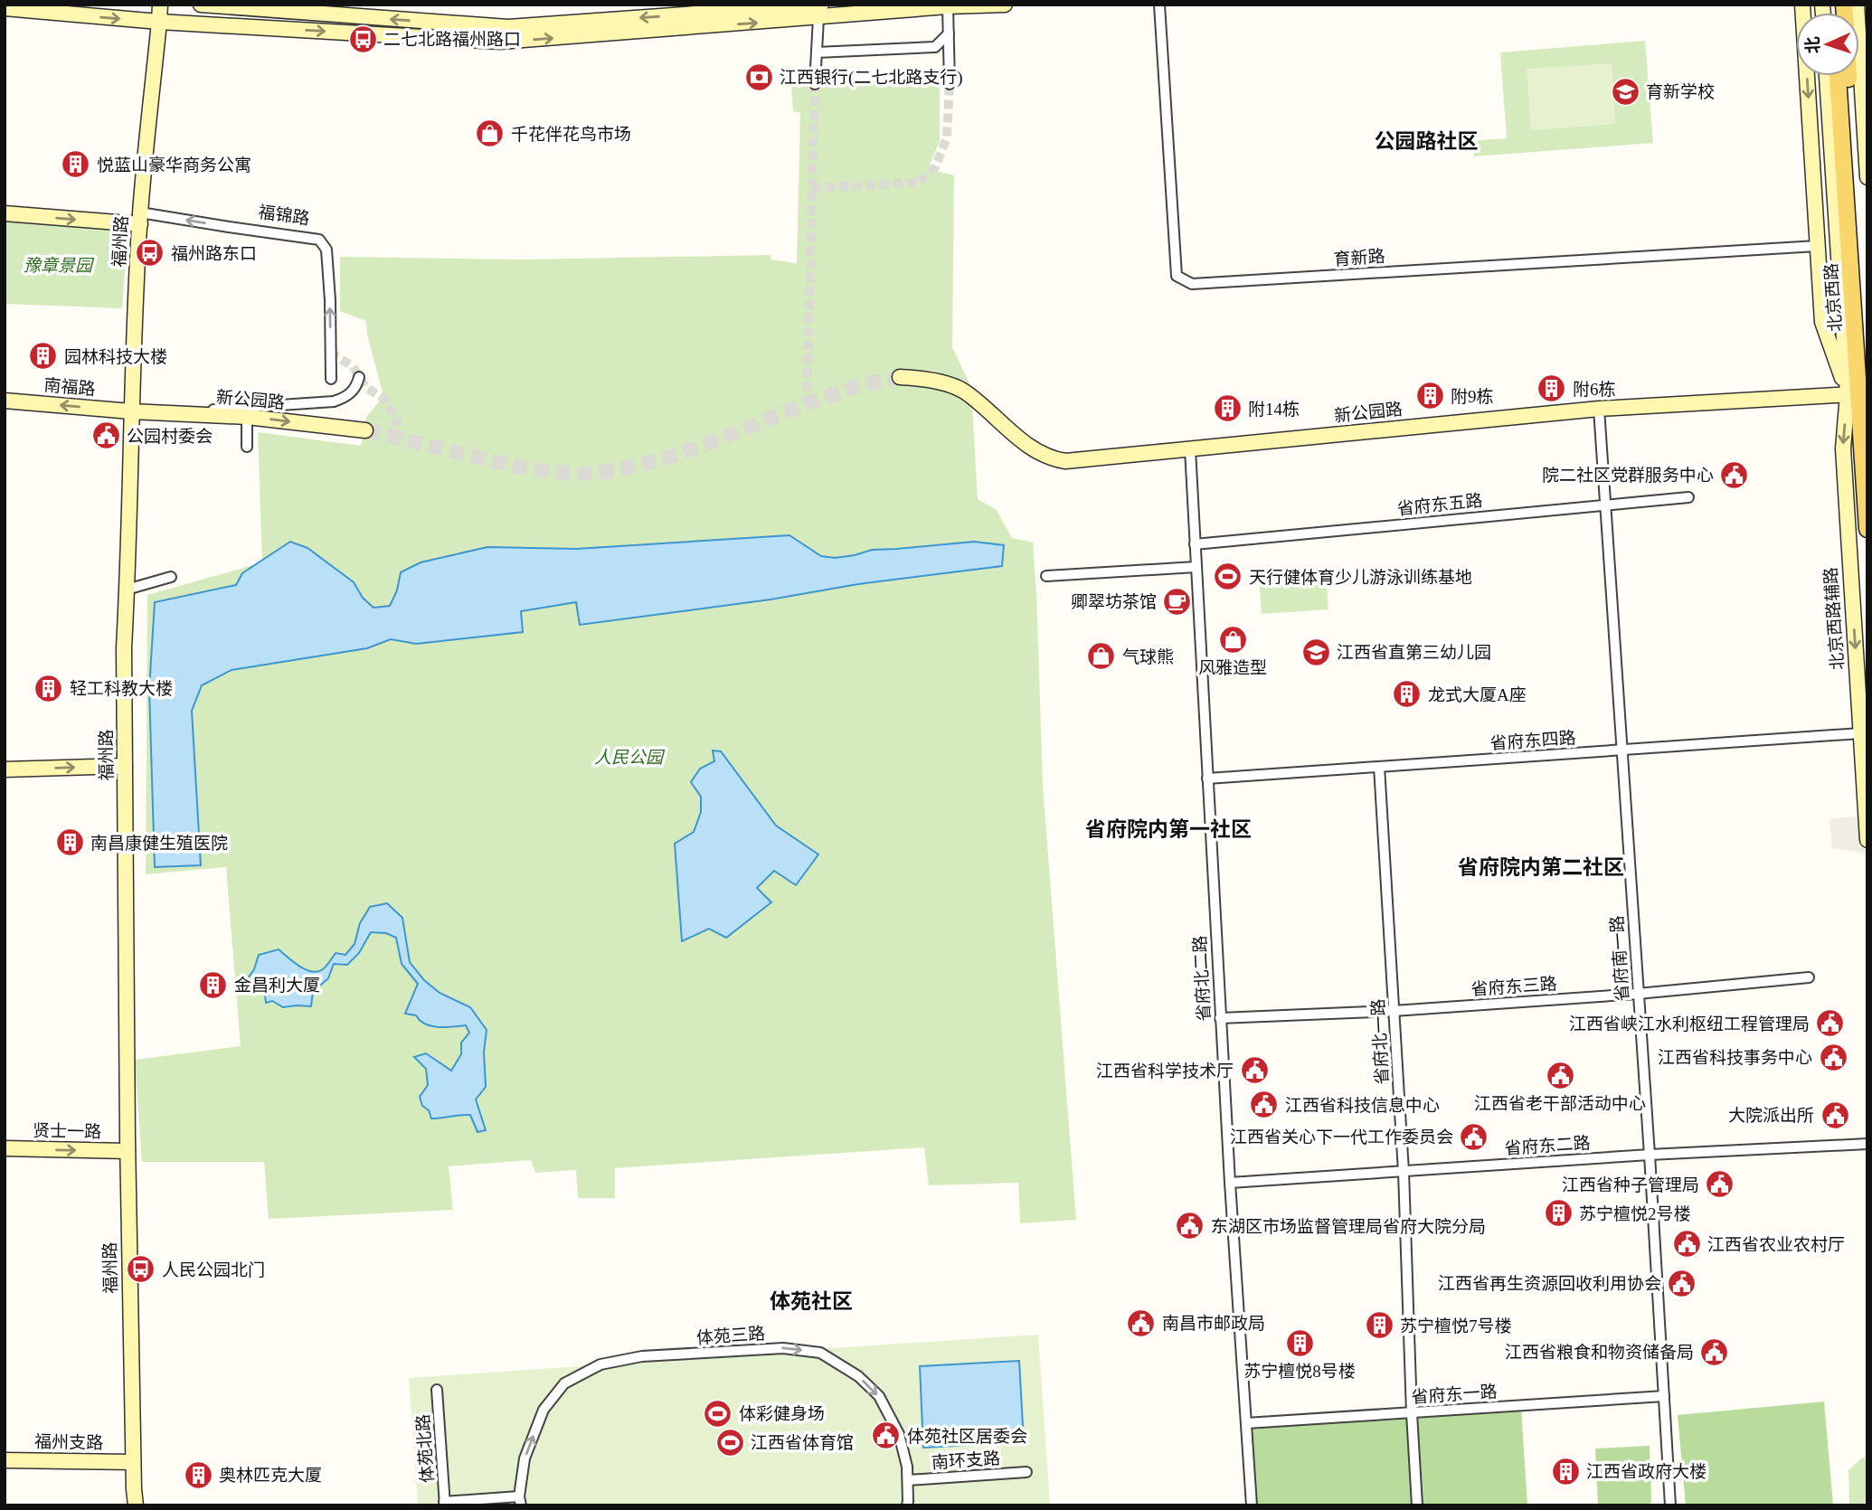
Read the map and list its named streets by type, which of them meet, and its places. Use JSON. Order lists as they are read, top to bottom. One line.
{"streets":{"main road":["北京西路"],"street":["福锦路","福州路","育新路","南福路","新公园路","省府东五路","北京西路辅路","省府东四路","省府南一路","省府北二路","省府东三路","省府北一路","贤士一路","省府东二路","体苑三路","省府东一路","福州支路","体苑北路","南环支路"]},"crossings":[["福锦路","福州路"],["福州路","南福路"],["福州路","新公园路"],["福州路","贤士一路"],["福州路","福州支路"],["育新路","北京西路辅路"],["北京西路","新公园路"],["北京西路","北京西路辅路"],["南福路","新公园路"],["新公园路","北京西路辅路"],["新公园路","省府南一路"],["新公园路","省府北二路"],["省府东五路","省府南一路"],["省府东五路","省府北二路"],["北京西路辅路","省府东四路"],["省府东四路","省府南一路"],["省府东四路","省府北二路"],["省府东四路","省府北一路"],["省府南一路","省府东三路"],["省府南一路","省府东二路"],["省府南一路","省府东一路"],["省府北二路","省府东三路"],["省府北二路","省府东二路"],["省府北二路","省府东一路"],["省府东三路","省府北一路"],["省府北一路","省府东二路"],["省府北一路","省府东一路"],["体苑三路","南环支路"]],"one_way":["南福路","贤士一路"],"districts":["公园路社区","省府院内第一社区","省府院内第二社区","体苑社区"],"parks":["豫章景园","人民公园"],"places":{"bus stop":["二七北路福州路口","福州路东口","人民公园北门"],"bank":["江西银行(二七北路支行)"],"school or university":["育新学校","江西省直第三幼儿园"],"shop":["千花伴花鸟市场","风雅造型","气球熊"],"building":["悦蓝山豪华商务公寓","园林科技大楼","附6栋","附9栋","附14栋","轻工科教大楼","龙式大厦A座","南昌康健生殖医院","金昌利大厦","苏宁檀悦2号楼","苏宁檀悦7号楼","苏宁檀悦8号楼","江西省政府大楼","奥林匹克大厦"],"public building":["公园村委会","院二社区党群服务中心","江西省峡江水利枢纽工程管理局","江西省科技事务中心","江西省科学技术厅","江西省老干部活动中心","江西省科技信息中心","大院派出所","江西省关心下一代工作委员会","江西省种子管理局","东湖区市场监督管理局省府大院分局","江西省农业农村厅","江西省再生资源回收利用协会","南昌市邮政局","江西省粮食和物资储备局","体苑社区居委会"],"sports":["天行健体育少儿游泳训练基地","体彩健身场","江西省体育馆"],"cafe":["卿翠坊茶馆"]},"north":"left"}
